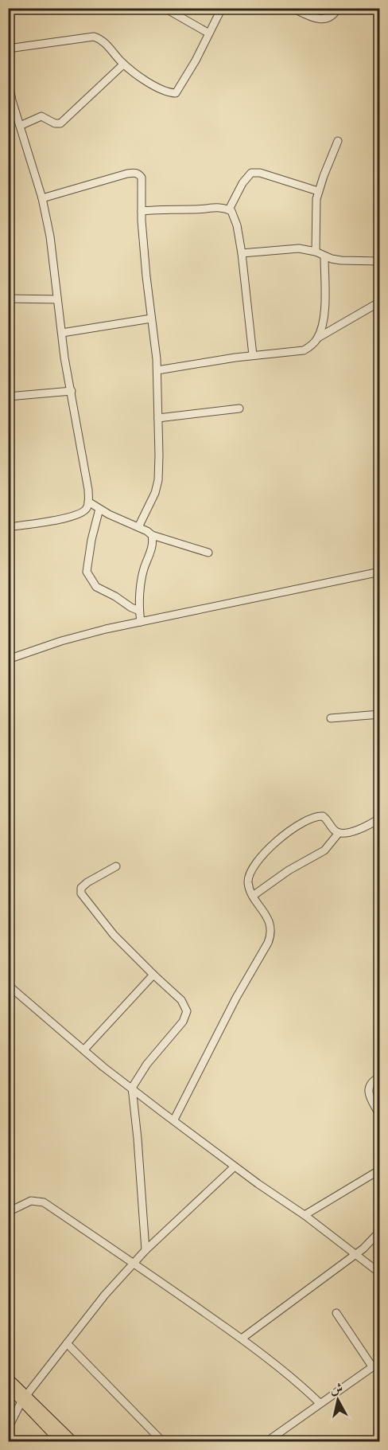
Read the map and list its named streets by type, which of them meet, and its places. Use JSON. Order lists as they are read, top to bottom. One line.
{"north":"top"}
